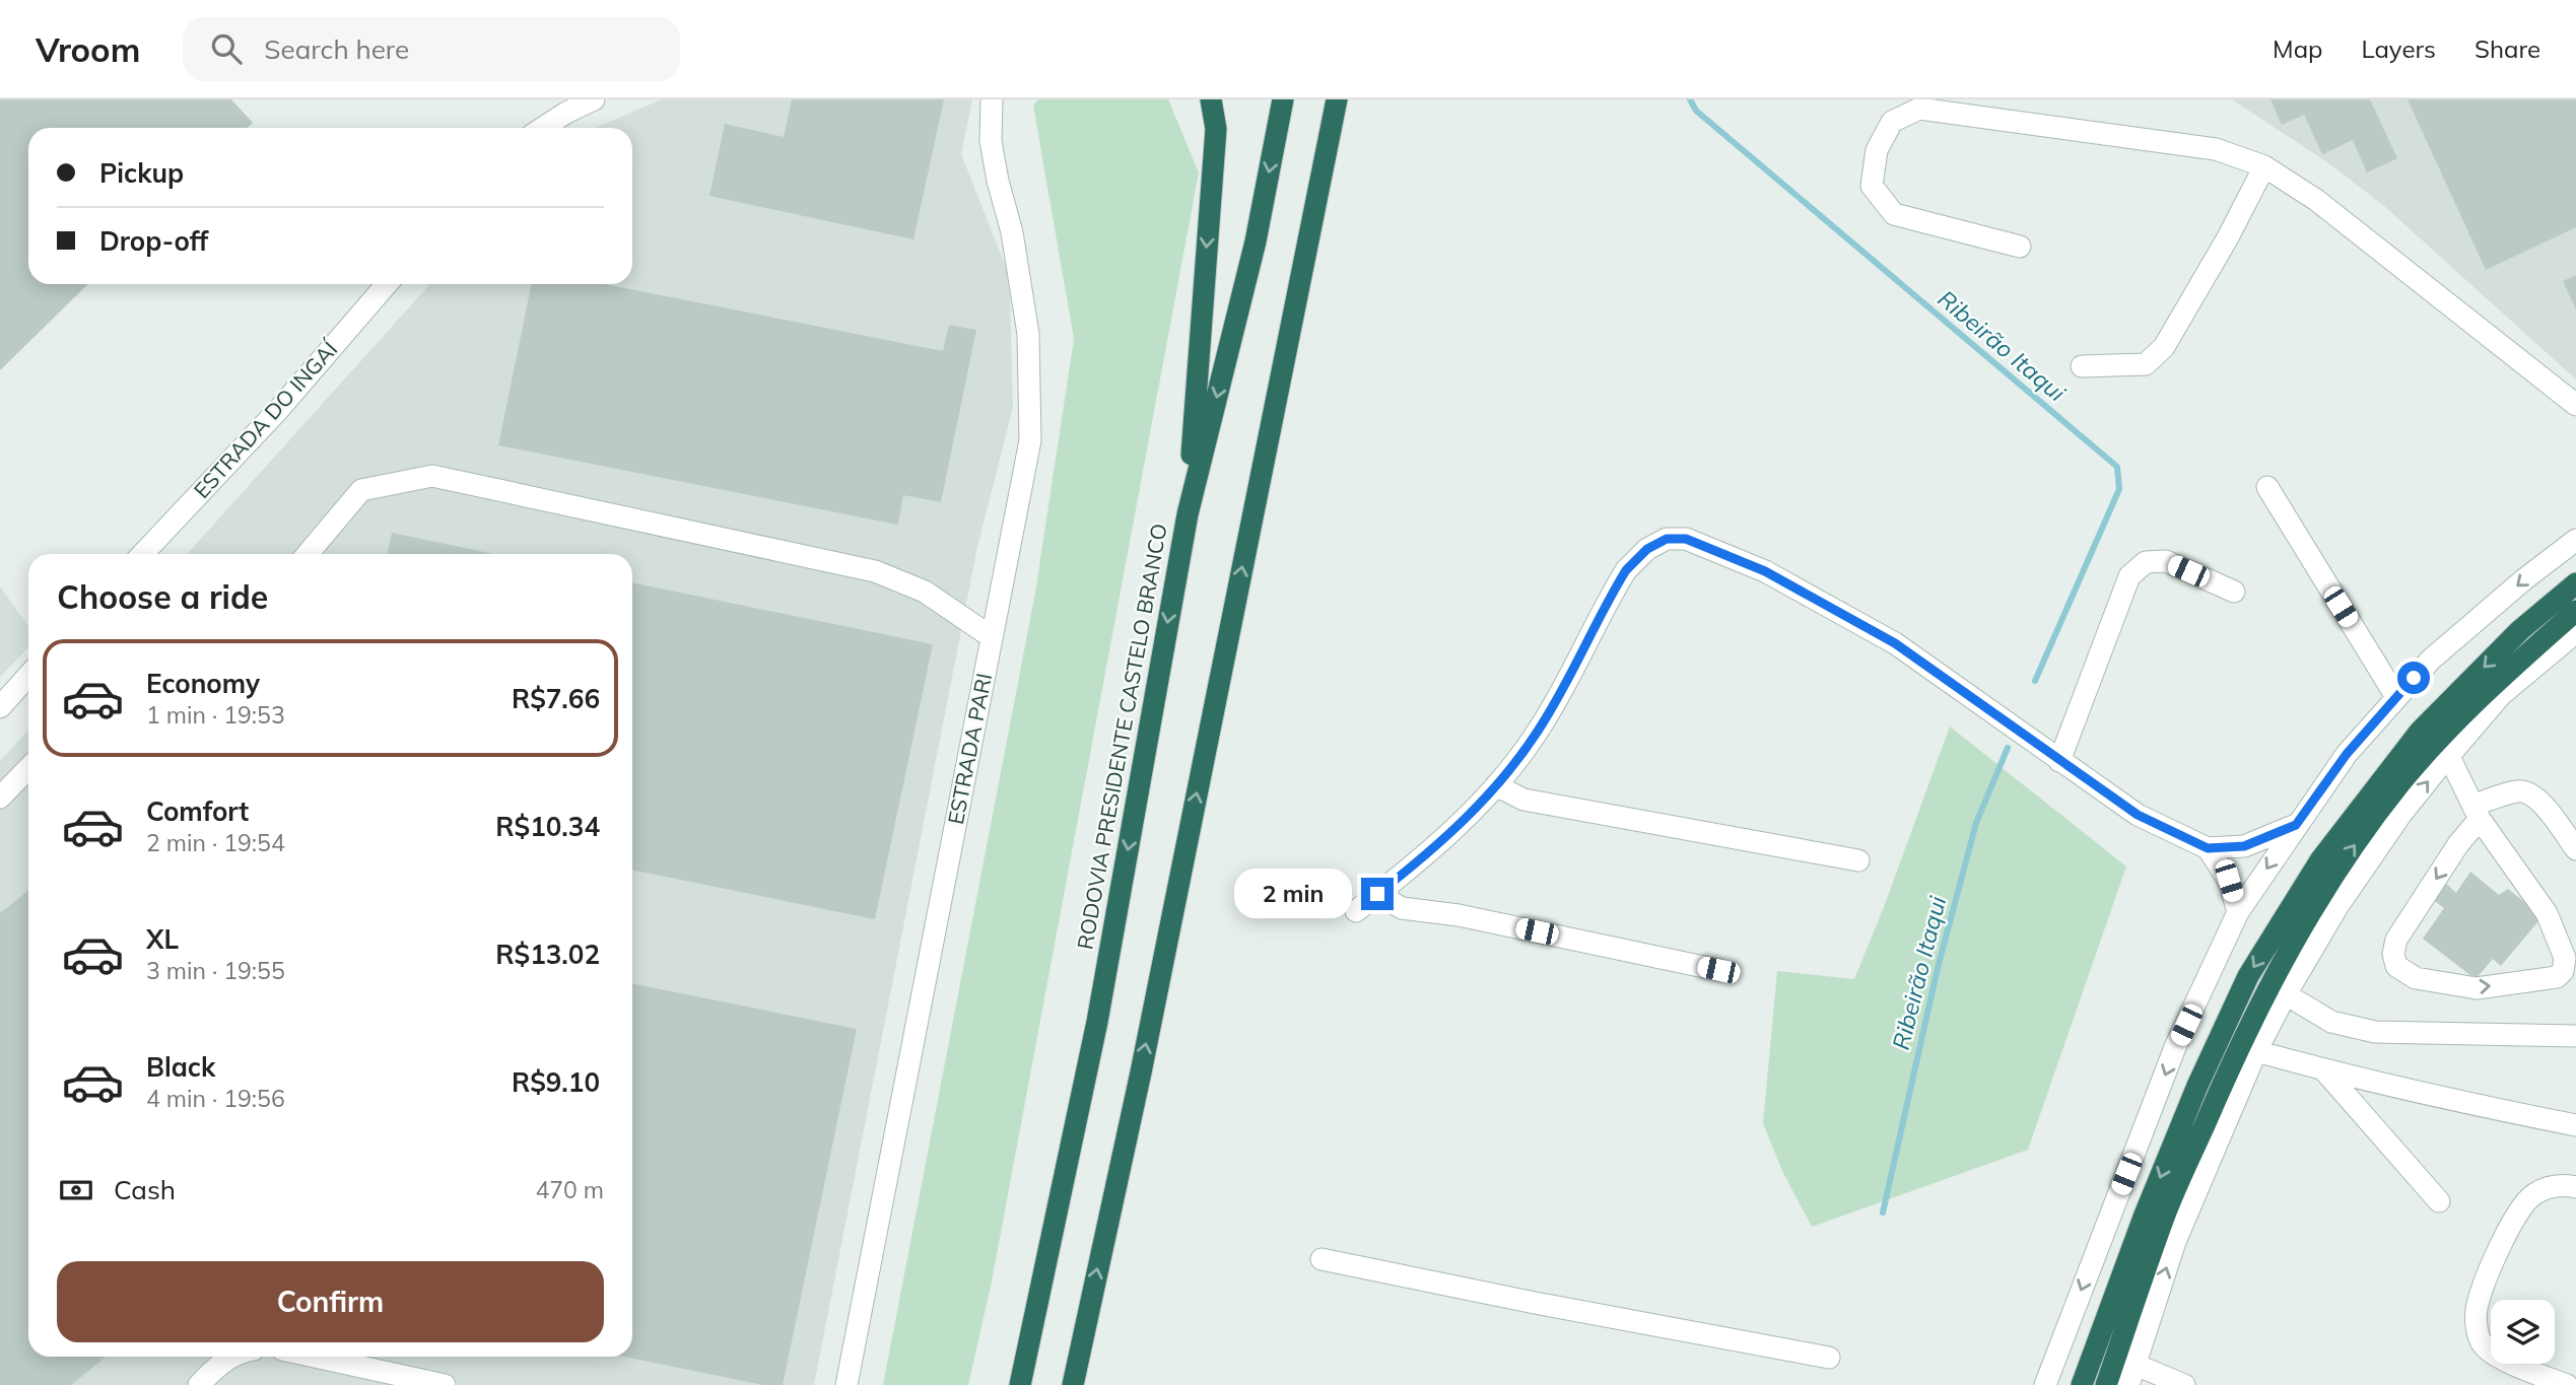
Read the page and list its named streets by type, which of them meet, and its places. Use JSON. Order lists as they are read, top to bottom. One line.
{"streets":{"highway":["RODOVIA PRESIDENTE CASTELO BRANCO"],"street":["ESTRADA DO INGAÍ","ESTRADA PARI"]},"water":["Ribeirão Itaqui"],"page":{"header":"Vroom","search":"Search here","nav":["Map","Layers","Share"],"banner":["Pickup","Drop-off"],"heading":"Choose a ride","list":[{"name":"Economy","note":"1 min · 19:53","value":"R$7.66"},{"name":"Comfort","note":"2 min · 19:54","value":"R$10.34"},{"name":"XL","note":"3 min · 19:55","value":"R$13.02"},{"name":"Black","note":"4 min · 19:56","value":"R$9.10"}],"bubble":"2 min","pay":["Cash","470 m"],"buttons":"Confirm"}}
